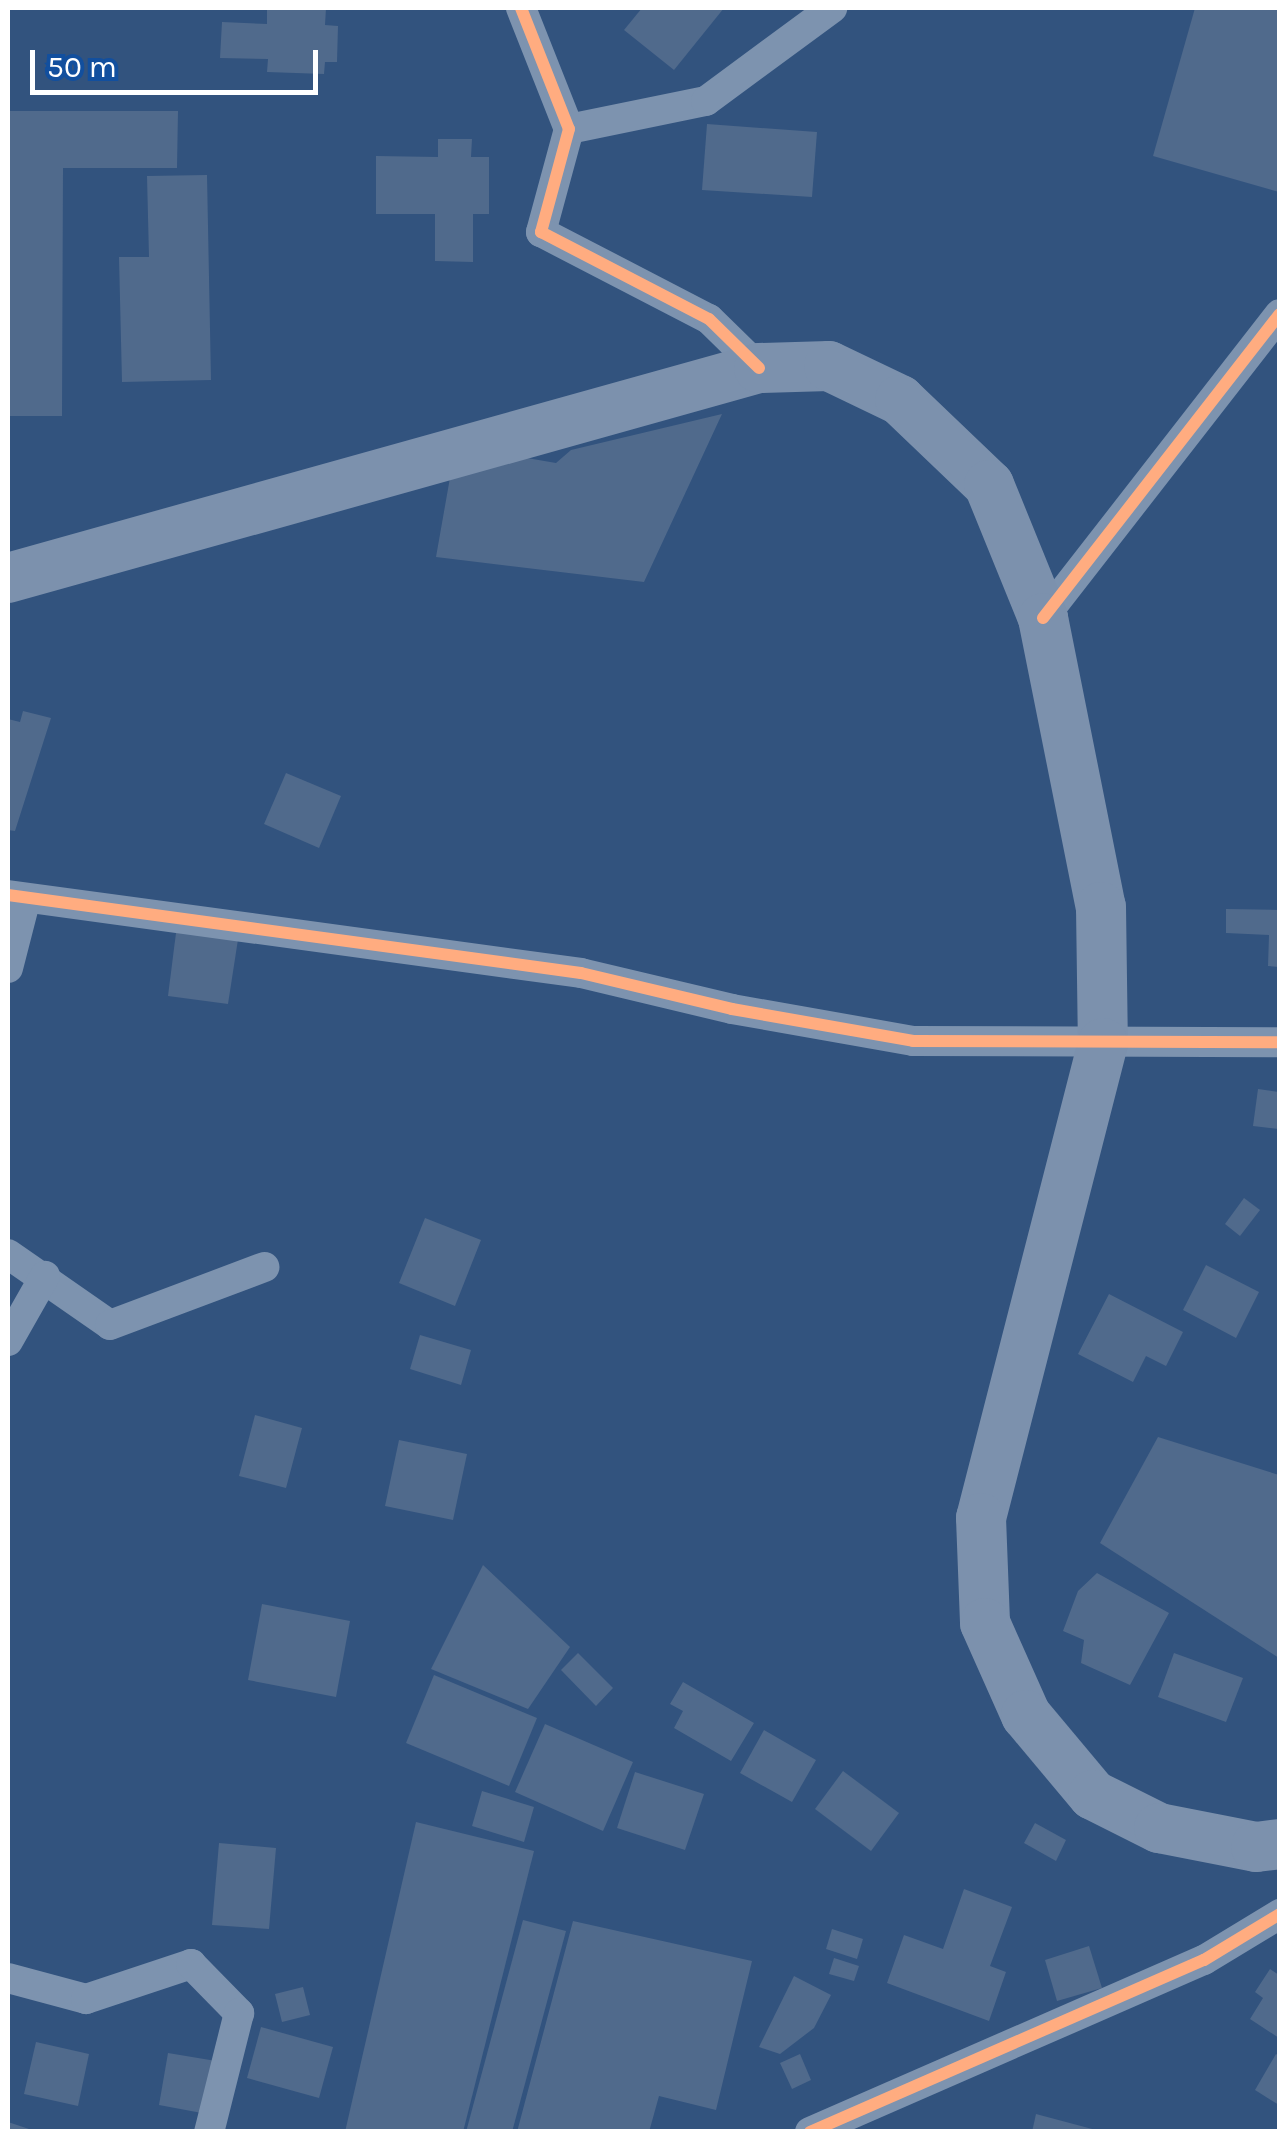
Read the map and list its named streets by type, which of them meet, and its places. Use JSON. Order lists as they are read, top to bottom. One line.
{"scale_bar":"50 m"}
